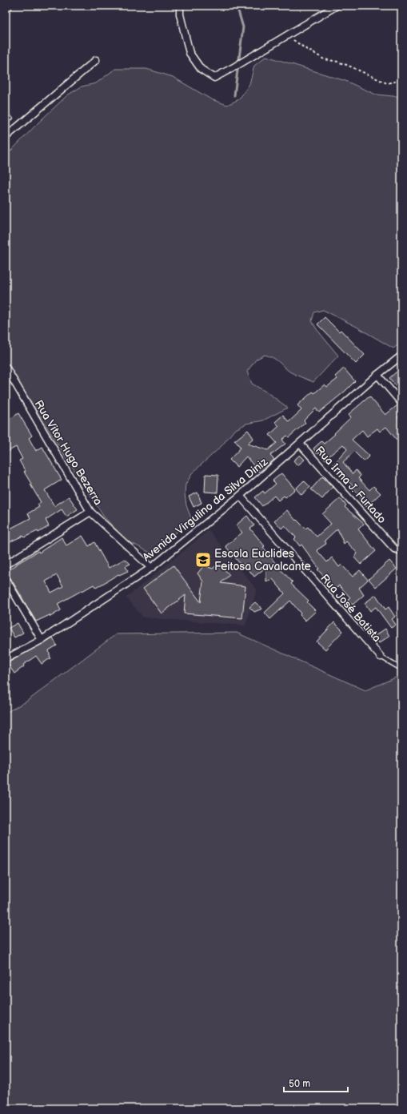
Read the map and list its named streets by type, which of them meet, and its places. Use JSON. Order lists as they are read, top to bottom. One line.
{"streets":{"street":["Rua Vitor Hugo Bezerra","Rua Irma J. Furtado","Avenida Virgulino da Silva Diniz","Rua José Batista"]},"crossings":[["Rua Vitor Hugo Bezerra","Avenida Virgulino da Silva Diniz"],["Rua Irma J. Furtado","Avenida Virgulino da Silva Diniz"],["Avenida Virgulino da Silva Diniz","Rua José Batista"]],"places":{"school or university":["Escola Euclides Feitosa Cavalcante"]},"scale_bar":"50 m"}
